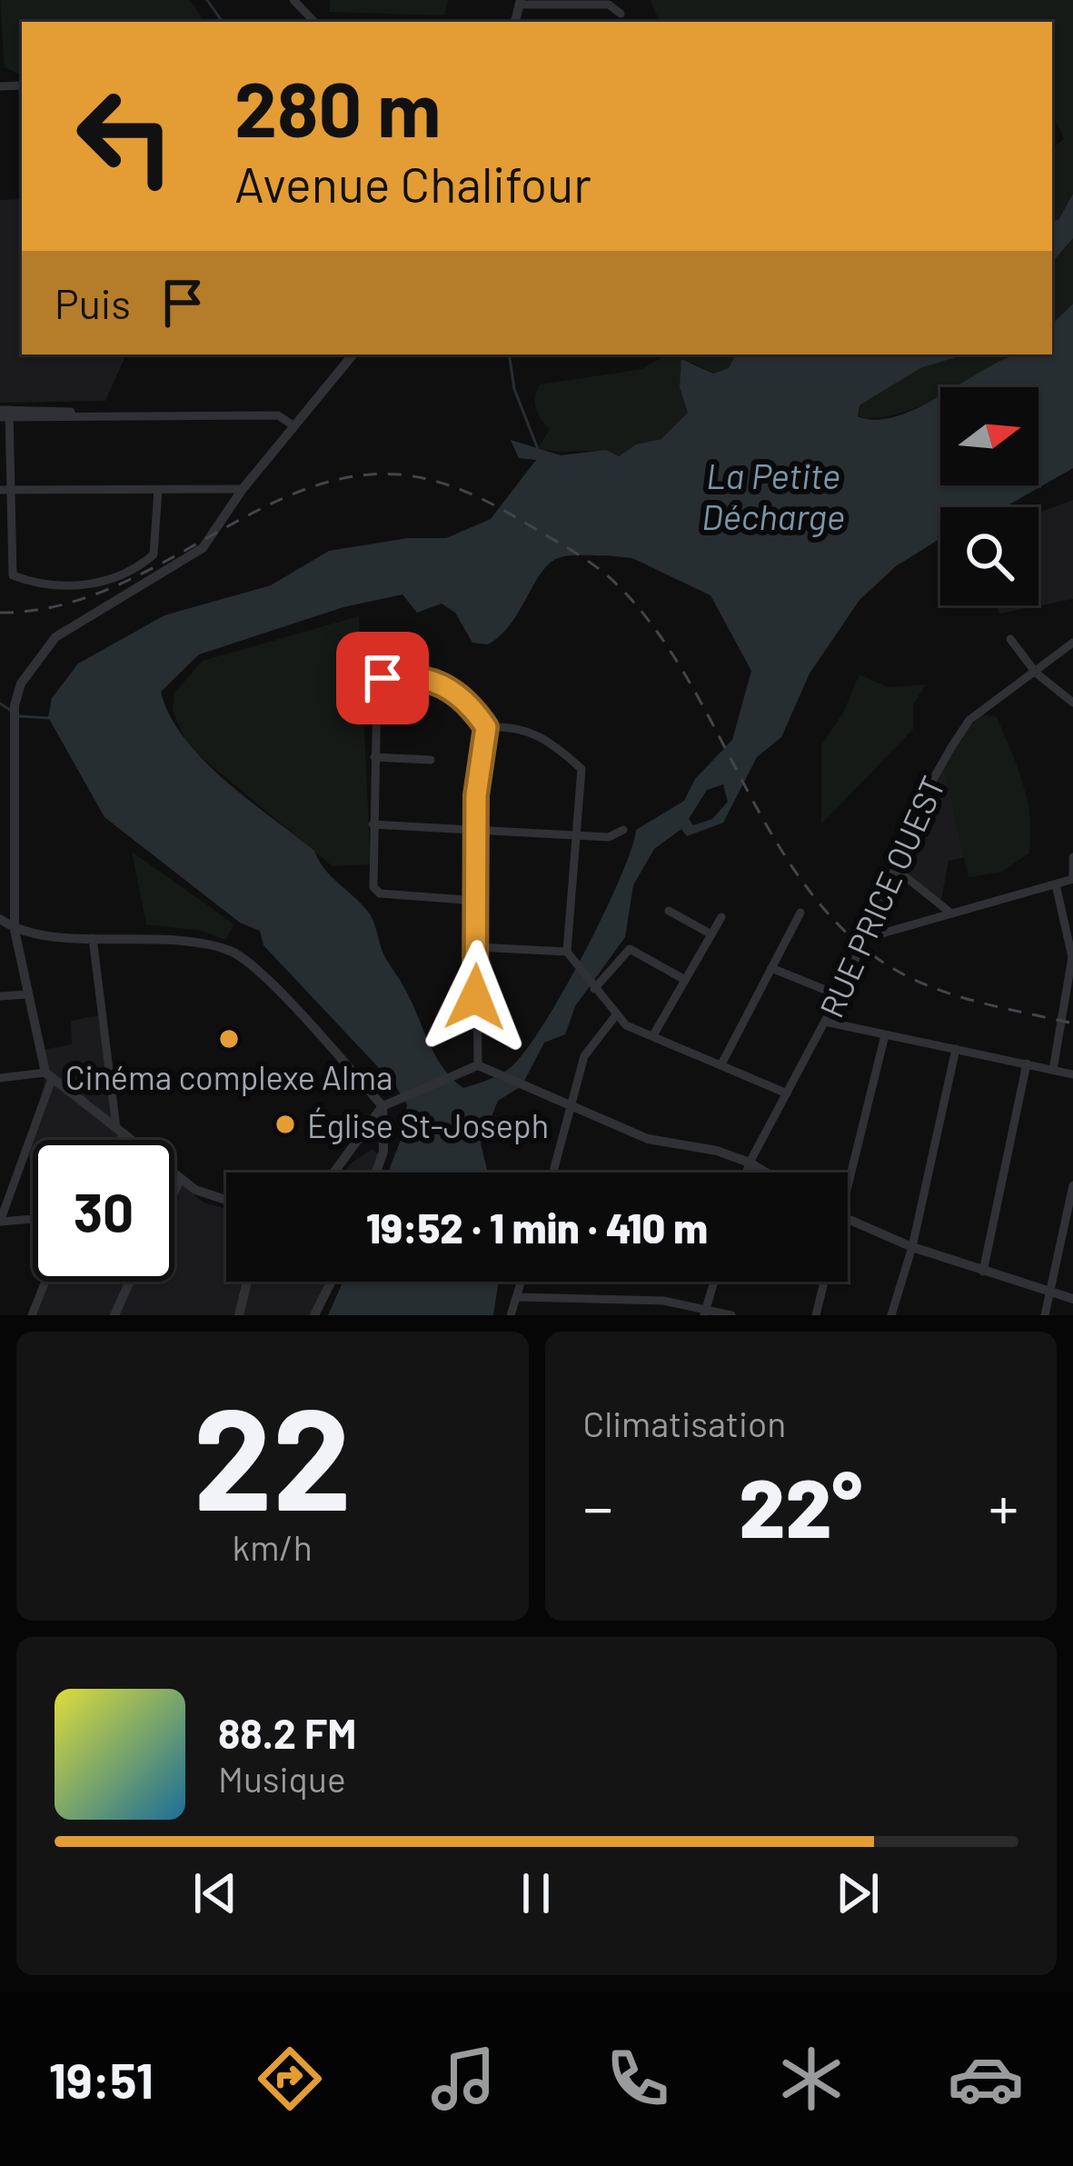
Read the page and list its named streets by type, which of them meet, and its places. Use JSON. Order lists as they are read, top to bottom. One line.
{"streets":{"street":["RUE PRICE OUEST"]},"water":["La Petite Décharge"],"places":["Cinéma complexe Alma","Église St-Joseph"],"north":"right","page":{"turn":["280 m","Avenue Chalifour"],"then":"Puis","limit":"30","trip":"19:52 · 1 min · 410 m","tile":[["22","km/h"],"Climatisation"],"heat":["−","22°","+"],"song":["88.2 FM","Musique"],"tabs":"19:51"}}
